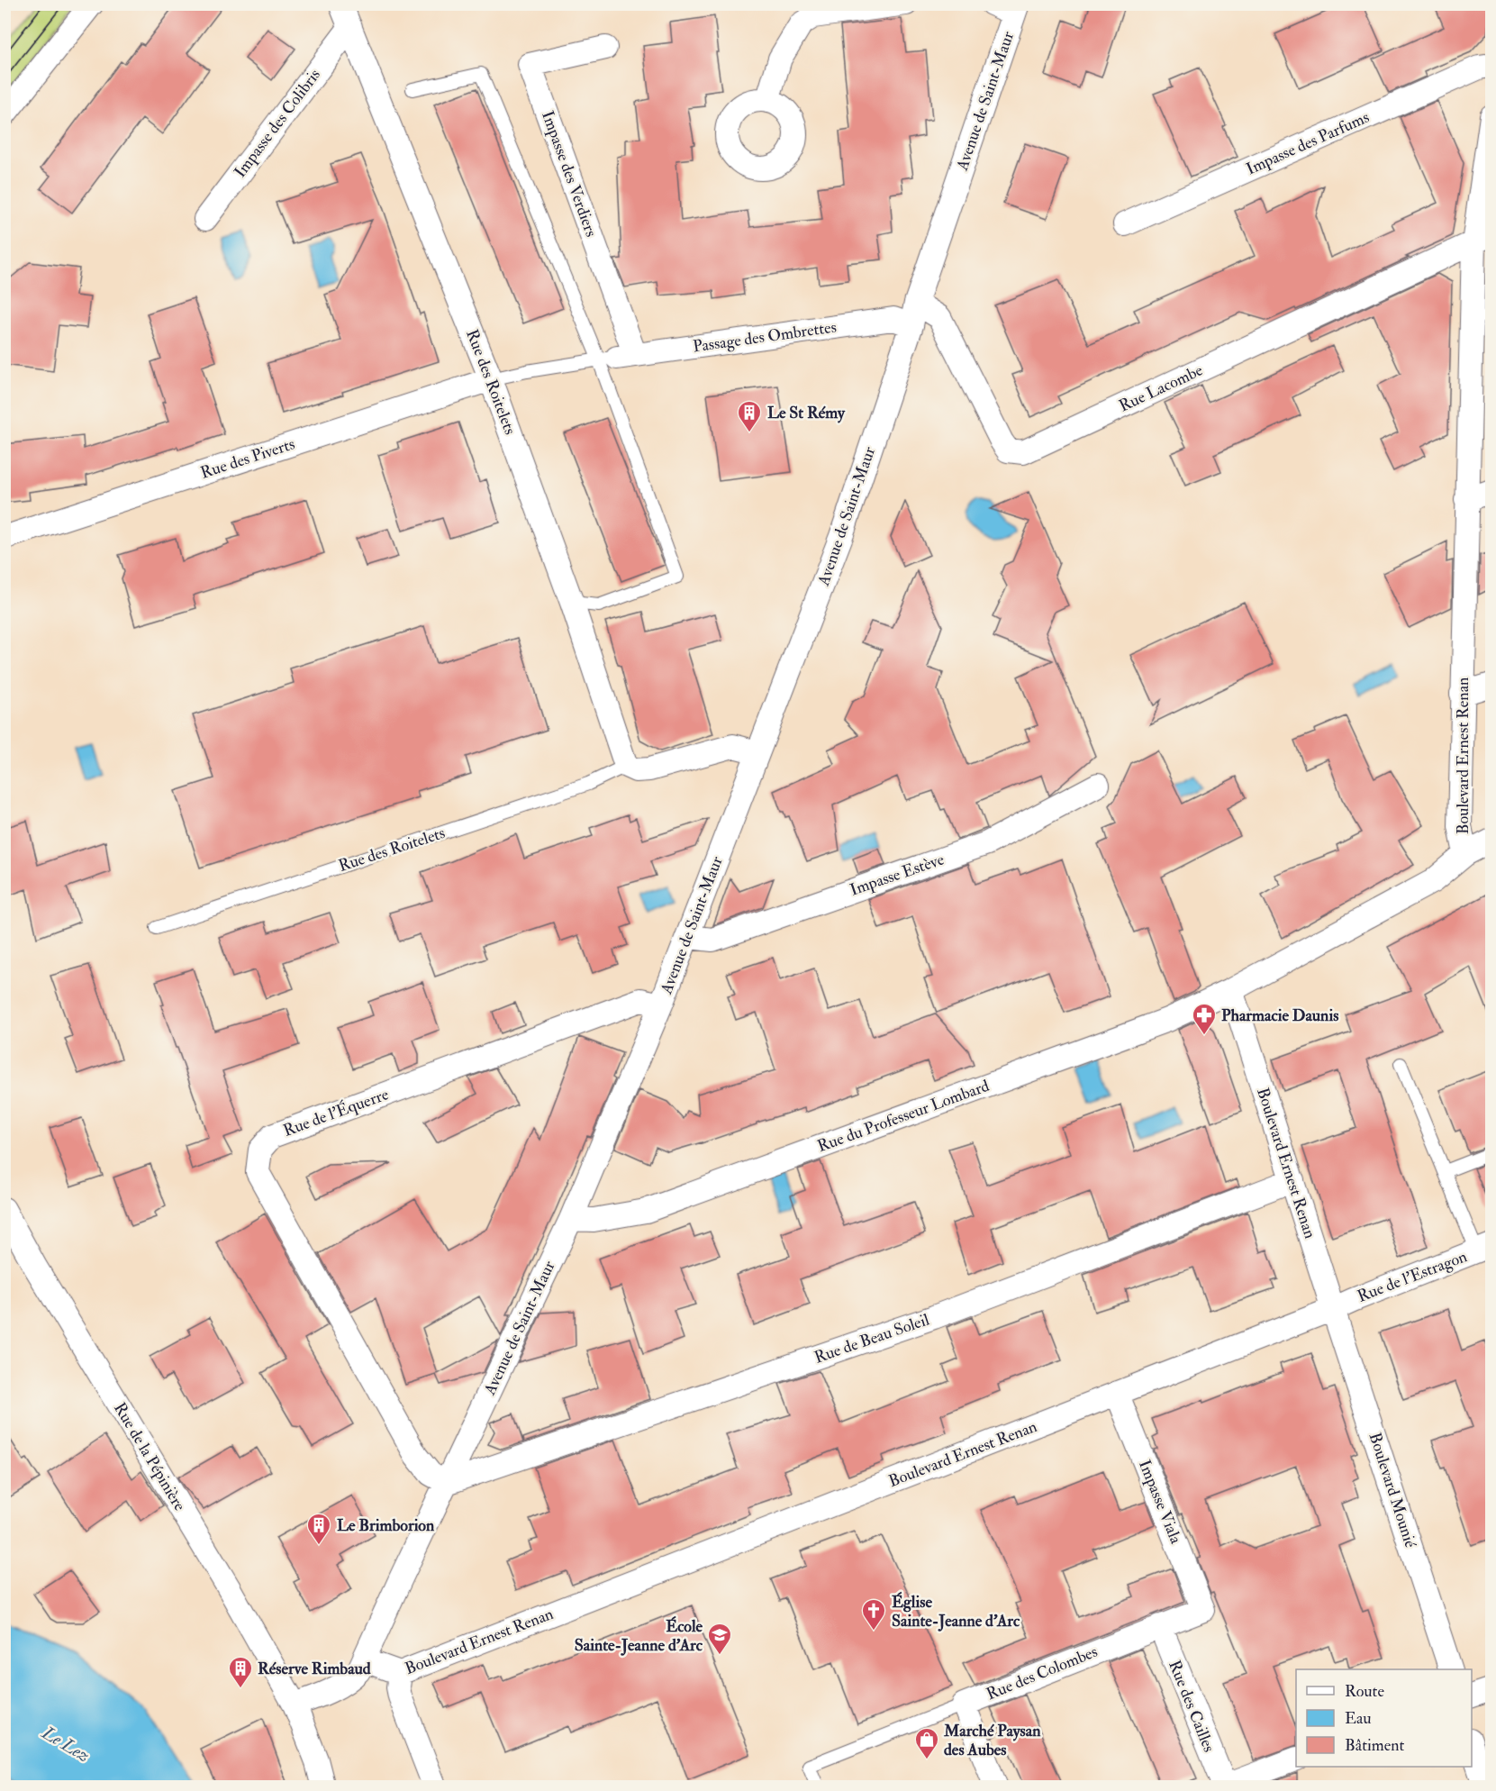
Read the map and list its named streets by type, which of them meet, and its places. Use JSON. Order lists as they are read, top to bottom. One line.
{"streets":{"street":["Avenue de Saint-Maur","Impasse des Colibris","Impasse des Parfums","Impasse des Verdiers","Passage des Ombrettes","Rue des Roitelets","Rue Lacombe","Rue des Piverts","Boulevard Ernest Renan","Impasse Estève","Rue de l'Équerre","Rue du Professeur Lombard","Rue de l'Estragon","Rue de Beau Soleil","Rue de la Pépinière","Boulevard Mounié","Impasse Viala","Rue des Colombes","Rue des Cailles"]},"crossings":[["Avenue de Saint-Maur","Passage des Ombrettes"],["Avenue de Saint-Maur","Rue Lacombe"],["Avenue de Saint-Maur","Boulevard Ernest Renan"],["Avenue de Saint-Maur","Impasse Estève"],["Avenue de Saint-Maur","Rue de l'Équerre"],["Avenue de Saint-Maur","Rue du Professeur Lombard"],["Avenue de Saint-Maur","Rue de Beau Soleil"],["Avenue de Saint-Maur","Rue de la Pépinière"],["Impasse des Colibris","Rue des Roitelets"],["Impasse des Verdiers","Passage des Ombrettes"],["Rue des Roitelets","Rue des Piverts"],["Rue Lacombe","Boulevard Ernest Renan"],["Boulevard Ernest Renan","Rue du Professeur Lombard"],["Boulevard Ernest Renan","Rue de l'Estragon"],["Boulevard Ernest Renan","Rue de Beau Soleil"],["Boulevard Ernest Renan","Boulevard Mounié"],["Boulevard Ernest Renan","Impasse Viala"],["Rue de l'Équerre","Rue de Beau Soleil"],["Rue de l'Estragon","Boulevard Mounié"],["Impasse Viala","Rue des Colombes"],["Rue des Colombes","Rue des Cailles"]],"water":["Le Lez"],"places":{"building":["Le St Rémy","Le Brimborion","Réserve Rimbaud"],"pharmacy":["Pharmacie Daunis"],"church":["Église Sainte-Jeanne d'Arc"],"school or university":["École Sainte-Jeanne d'Arc"],"shop":["Marché Paysan des Aubes"]},"legend":["Route","Eau","Bâtiment"]}
